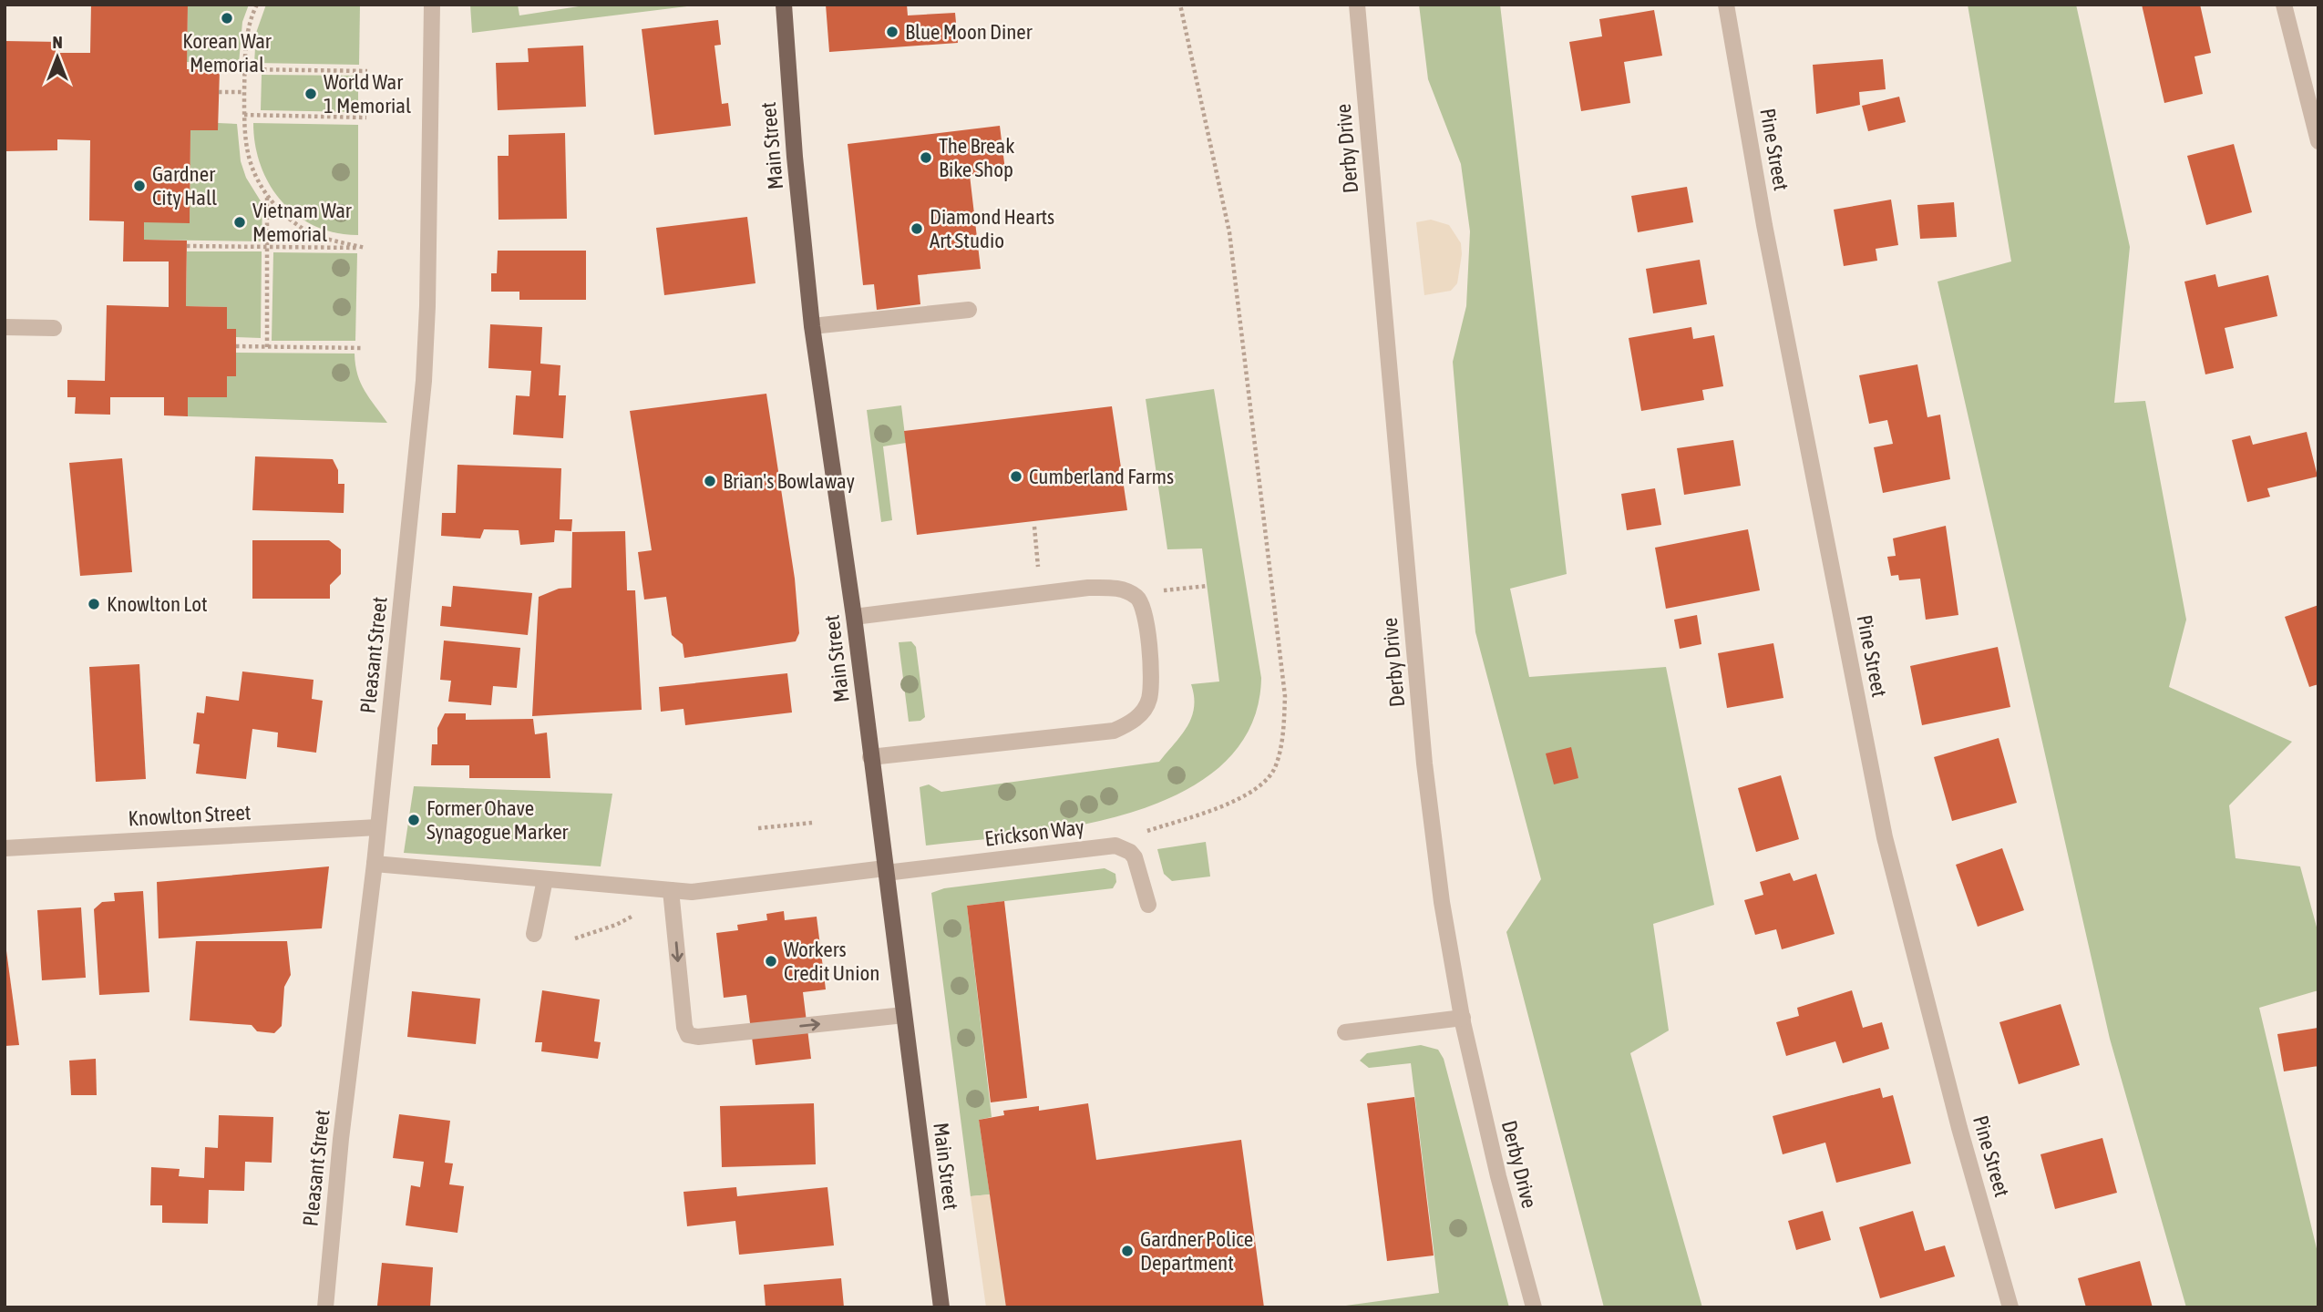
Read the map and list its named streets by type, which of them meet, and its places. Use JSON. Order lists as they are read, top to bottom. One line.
{"streets":{"main road":["Main Street"],"street":["Derby Drive","Pine Street","Pleasant Street","Knowlton Street","Erickson Way"]},"crossings":[["Main Street","Erickson Way"],["Pleasant Street","Knowlton Street"],["Pleasant Street","Erickson Way"]],"places":["Korean War Memorial","Blue Moon Diner","World War 1 Memorial","The Break Bike Shop","Gardner City Hall","Vietnam War Memorial","Diamond Hearts Art Studio","Cumberland Farms","Brian's Bowlaway","Knowlton Lot","Former Ohave Synagogue Marker","Workers Credit Union","Gardner Police Department"],"north":"top"}
